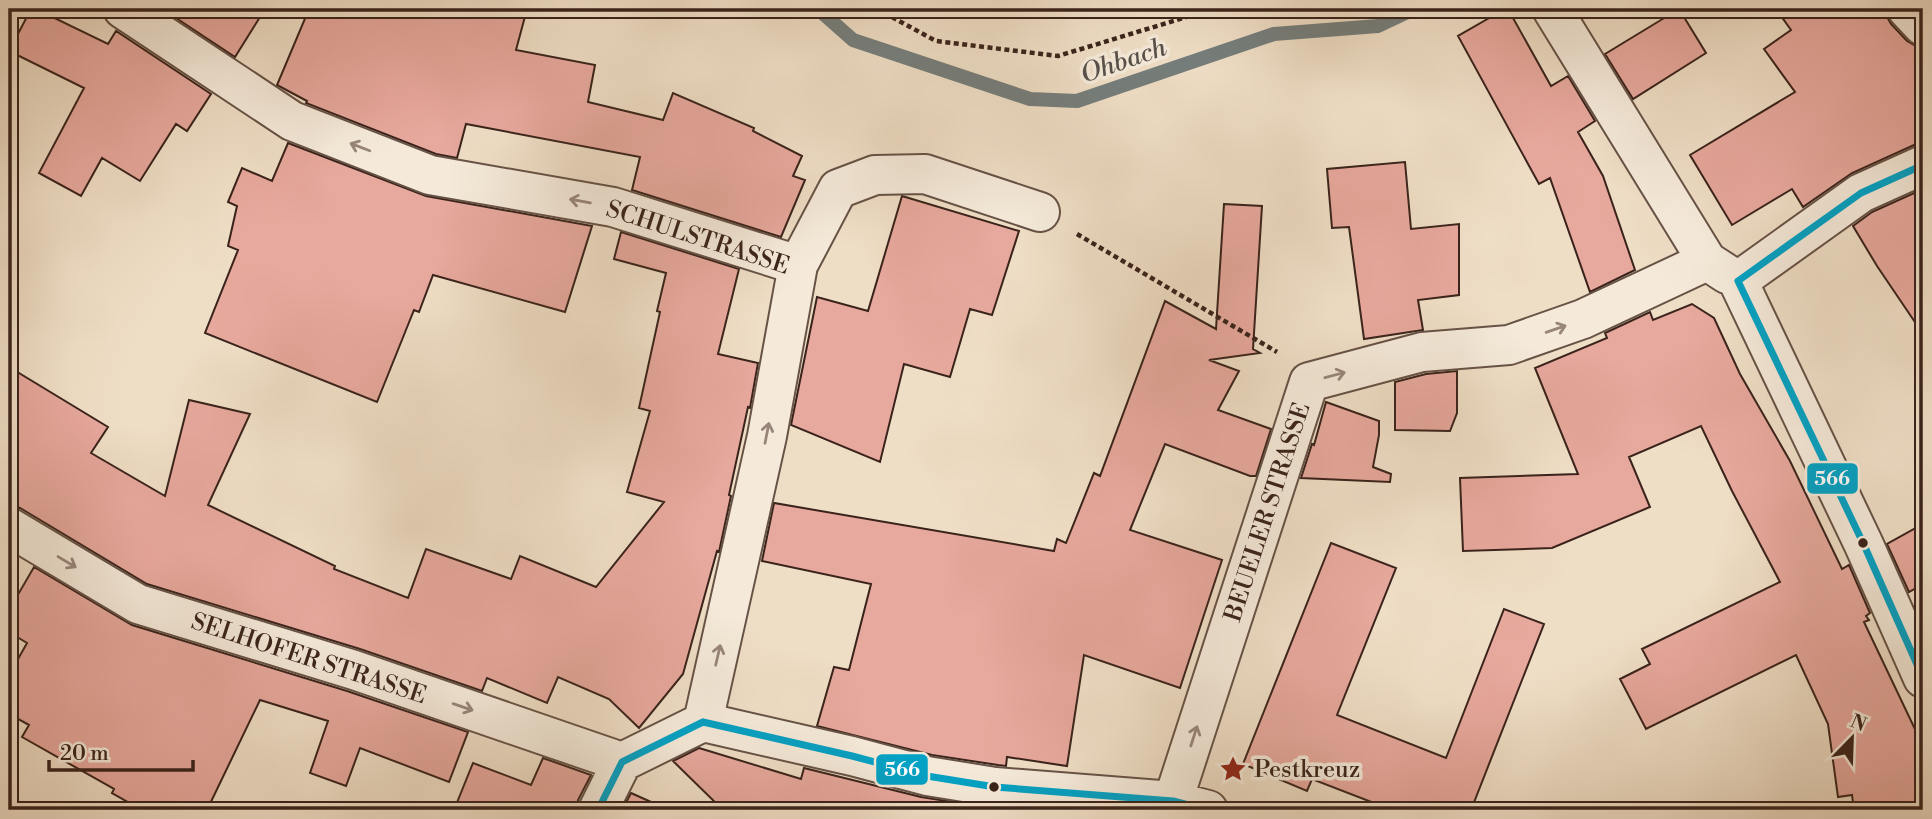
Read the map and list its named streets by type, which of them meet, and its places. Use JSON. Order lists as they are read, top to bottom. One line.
{"streets":{"street":["SCHULSTRASSE","BEUELER STRASSE","SELHOFER STRASSE"]},"one_way":["BEUELER STRASSE","SELHOFER STRASSE"],"water":["Ohbach"],"places":{"place":["Pestkreuz"]},"lines":["transit line 566"],"scale_bar":"20 m","north":"top right"}
